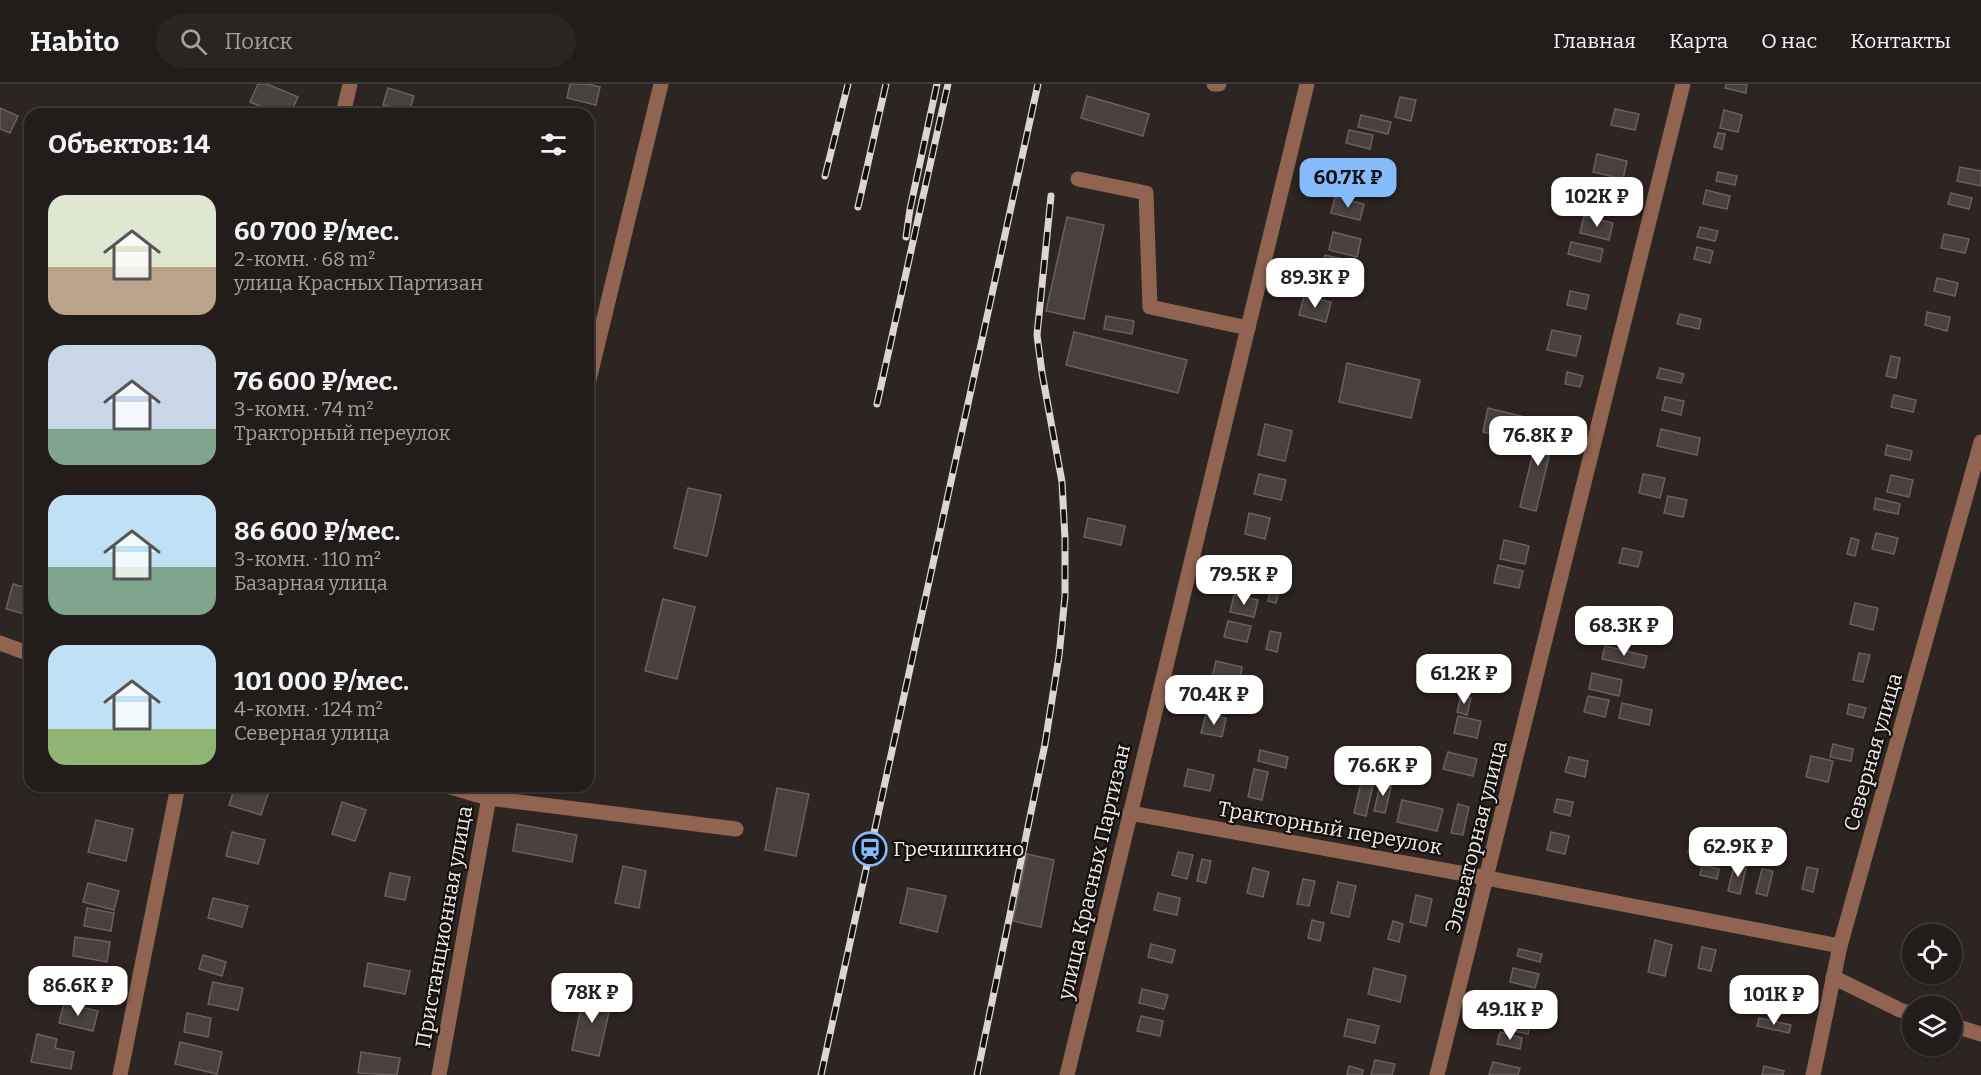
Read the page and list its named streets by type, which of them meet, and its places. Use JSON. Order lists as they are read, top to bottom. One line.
{"streets":{"street":["Северная улица","Тракторный переулок","Элеваторная улица","улица Красных Партизан","Пристанционная улица"]},"crossings":[["Северная улица","Тракторный переулок"],["Тракторный переулок","Элеваторная улица"],["Тракторный переулок","улица Красных Партизан"]],"places":{"station":["Гречишкино"]},"page":{"header":"Habito","search":"Поиск","nav":["Главная","Карта","О нас","Контакты"],"heading":"Объектов: 14","price":["60.7K ₽","102K ₽","89.3K ₽","76.8K ₽","79.5K ₽","68.3K ₽","61.2K ₽","70.4K ₽","76.6K ₽","62.9K ₽","86.6K ₽","78K ₽","101K ₽","49.1K ₽"],"list":[{"name":"60 700 ₽/мес.","note":"2-комн. · 68 m² · улица Красных Партизан"},{"name":"76 600 ₽/мес.","note":"3-комн. · 74 m² · Тракторный переулок"},{"name":"86 600 ₽/мес.","note":"3-комн. · 110 m² · Базарная улица"},{"name":"101 000 ₽/мес.","note":"4-комн. · 124 m² · Северная улица"}]}}
